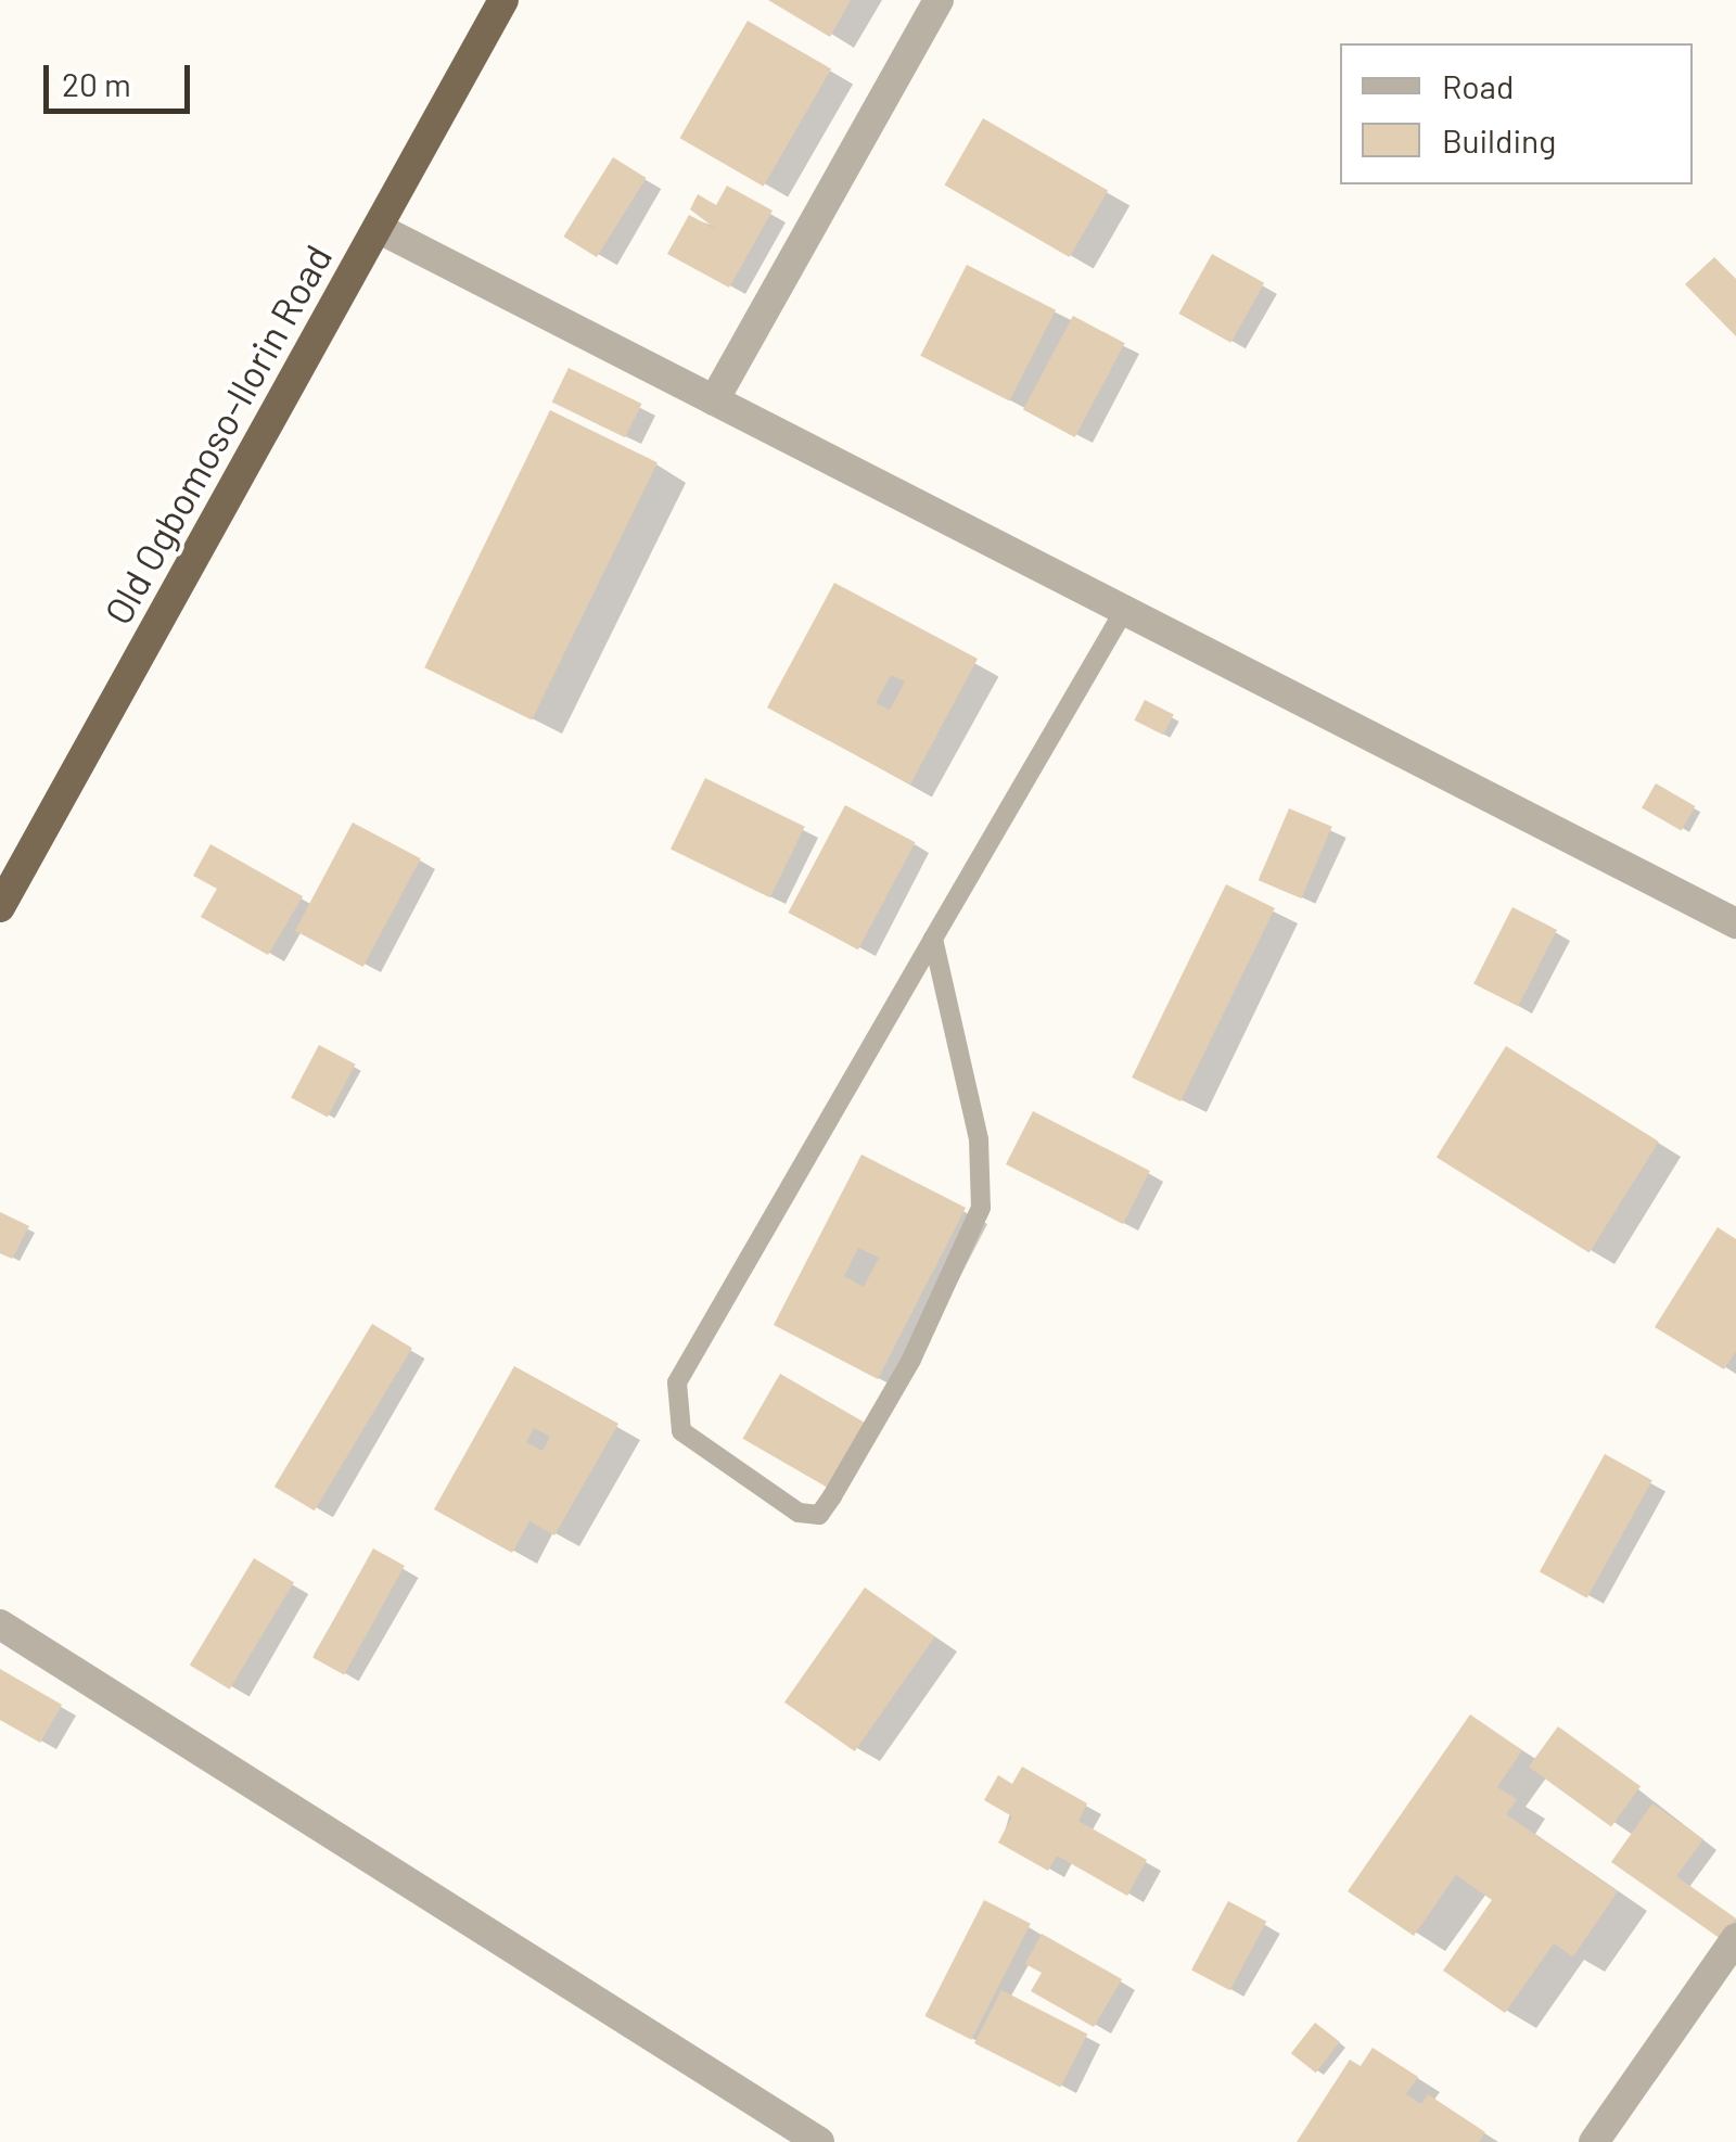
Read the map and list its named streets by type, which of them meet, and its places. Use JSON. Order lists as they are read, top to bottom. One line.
{"streets":{"highway":["Old Ogbomoso-Ilorin Road"]},"legend":["Road","Building"],"scale_bar":"20 m"}
